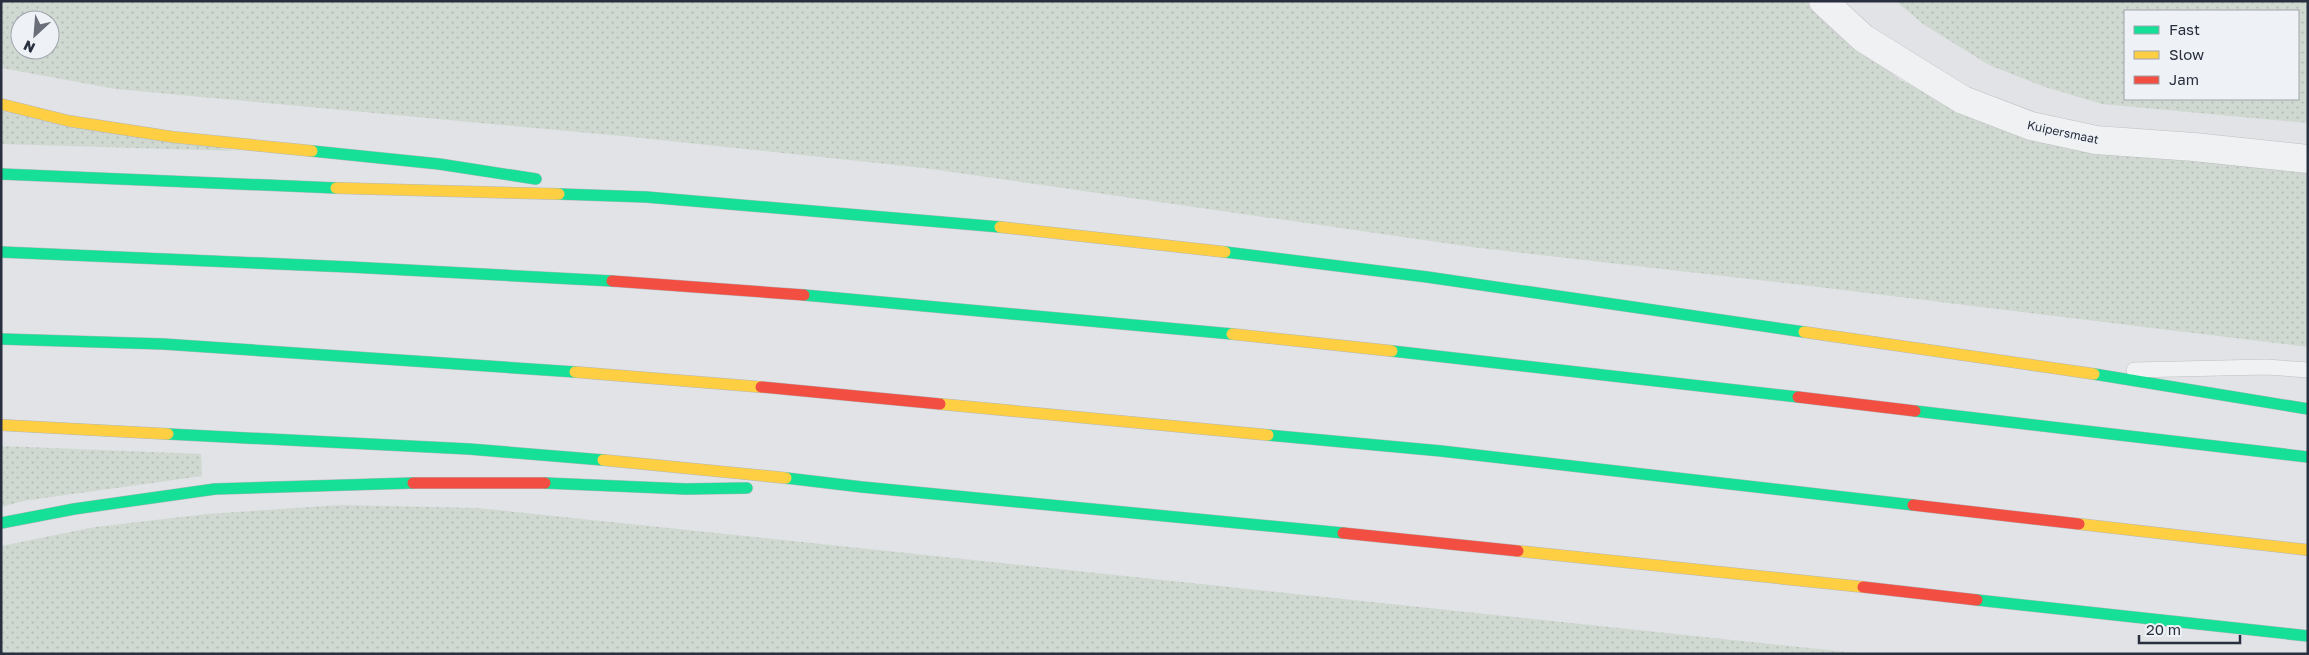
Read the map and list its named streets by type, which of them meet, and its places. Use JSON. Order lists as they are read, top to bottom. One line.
{"streets":{"street":["Kuipersmaat"]},"legend":["Fast","Slow","Jam"],"scale_bar":"20 m","north":"bottom left"}
